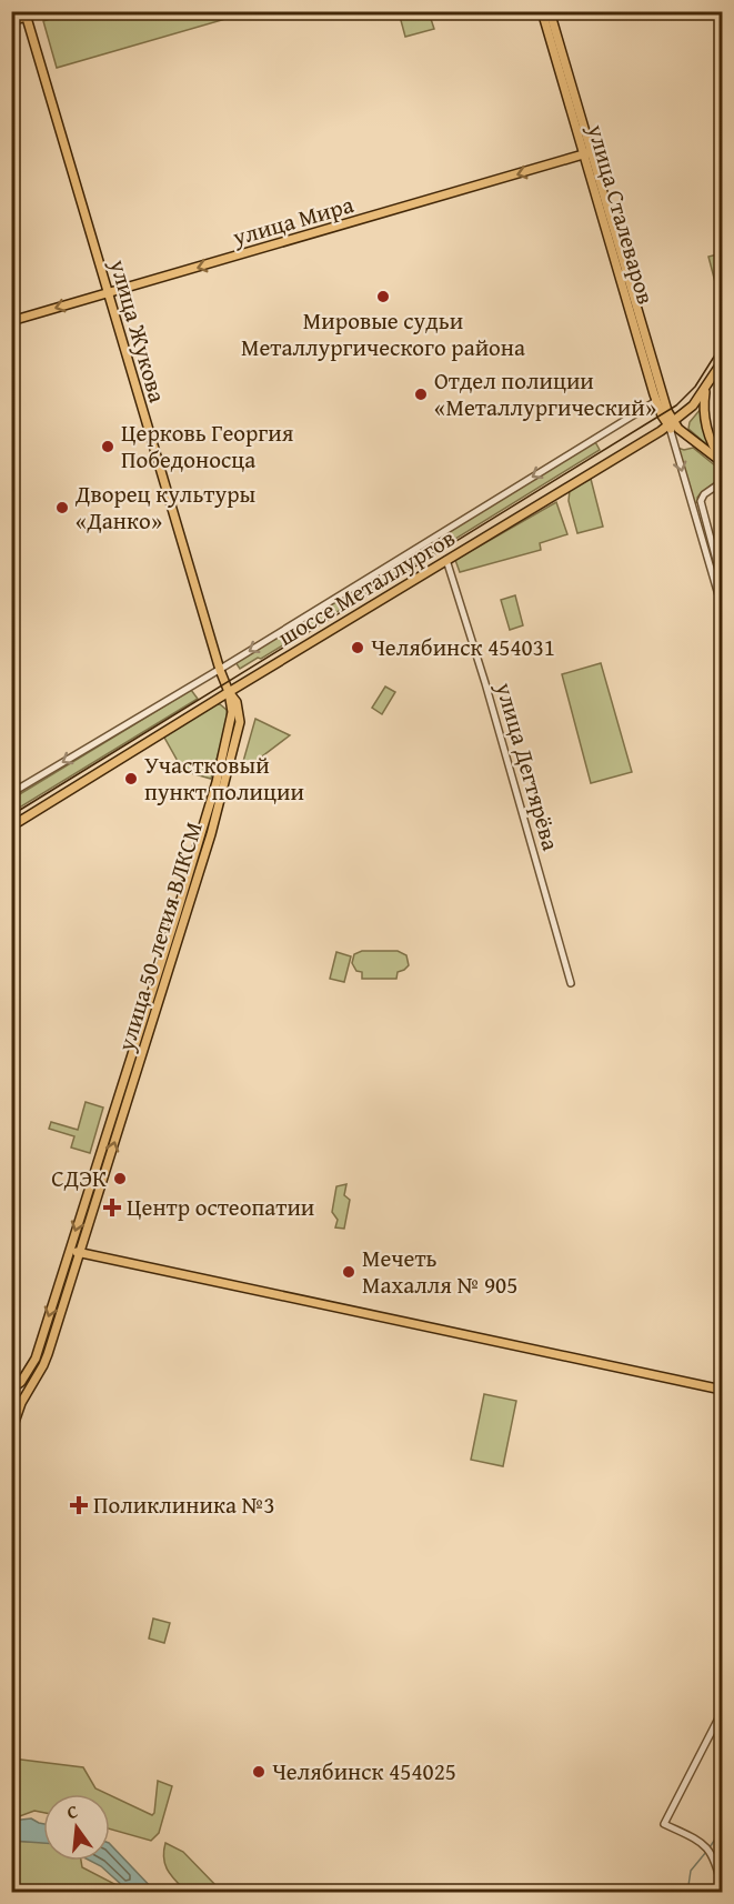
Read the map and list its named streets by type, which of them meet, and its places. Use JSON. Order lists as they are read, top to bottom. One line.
{"streets":{"main road":["улица Сталеваров","улица Мира","улица Жукова","шоссе Металлургов","улица 50-летия ВЛКСМ"],"street":["улица Дегтярёва"]},"crossings":[["улица Сталеваров","улица Мира"],["улица Сталеваров","шоссе Металлургов"],["улица Мира","улица Жукова"],["улица Жукова","шоссе Металлургов"],["улица Жукова","улица 50-летия ВЛКСМ"],["шоссе Металлургов","улица Дегтярёва"],["шоссе Металлургов","улица 50-летия ВЛКСМ"]],"one_way":["улица Мира","шоссе Металлургов"],"places":{"other":["Мировые судьи Металлургического района","Отдел полиции «Металлургический»","Церковь Георгия Победоносца","Дворец культуры «Данко»","Челябинск 454031","Участковый пункт полиции","СДЭК","Мечеть Махалля № 905","Челябинск 454025"],"health":["Центр остеопатии","Поликлиника №3"]},"north":"top"}
